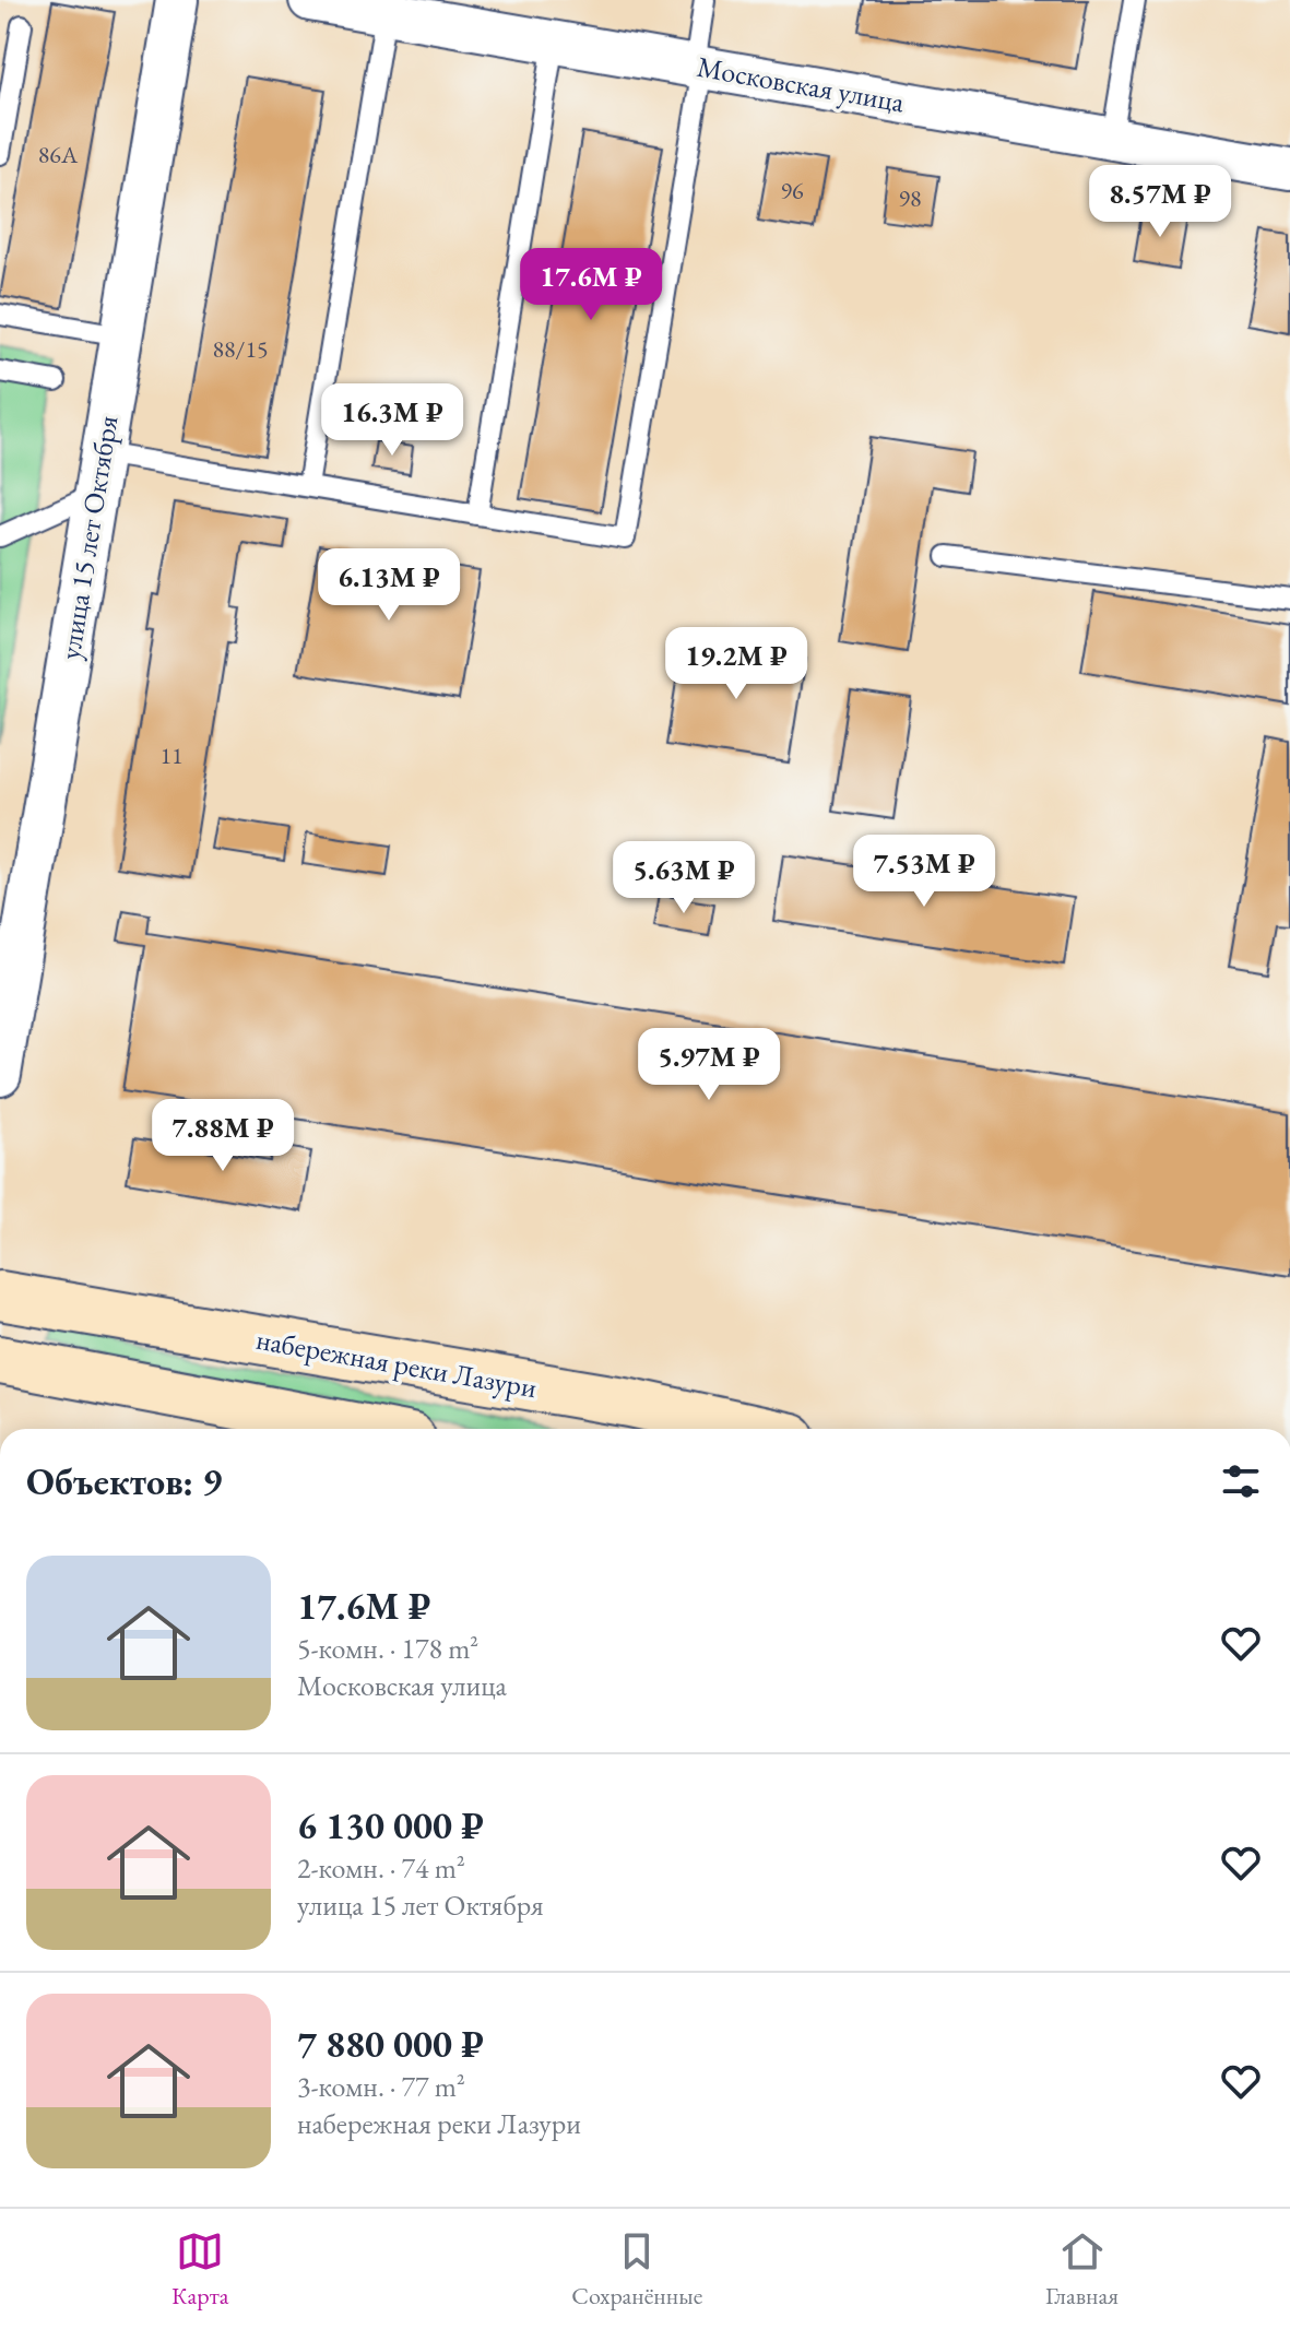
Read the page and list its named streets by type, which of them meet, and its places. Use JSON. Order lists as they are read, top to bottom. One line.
{"streets":{"main road":["набережная реки Лазури"],"street":["Московская улица","улица 15 лет Октября"]},"house_numbers":["86А","96","98","88/15","11"],"page":{"price":["8.57M ₽","17.6M ₽","16.3M ₽","6.13M ₽","19.2M ₽","7.53M ₽","5.63M ₽","5.97M ₽","7.88M ₽"],"heading":"Объектов: 9","list":[{"name":"17.6M ₽","note":"5-комн. · 178 m² · Московская улица"},{"name":"6 130 000 ₽","note":"2-комн. · 74 m² · улица 15 лет Октября"},{"name":"7 880 000 ₽","note":"3-комн. · 77 m² · набережная реки Лазури"}],"tabs":["Карта","Сохранённые","Главная"]}}
